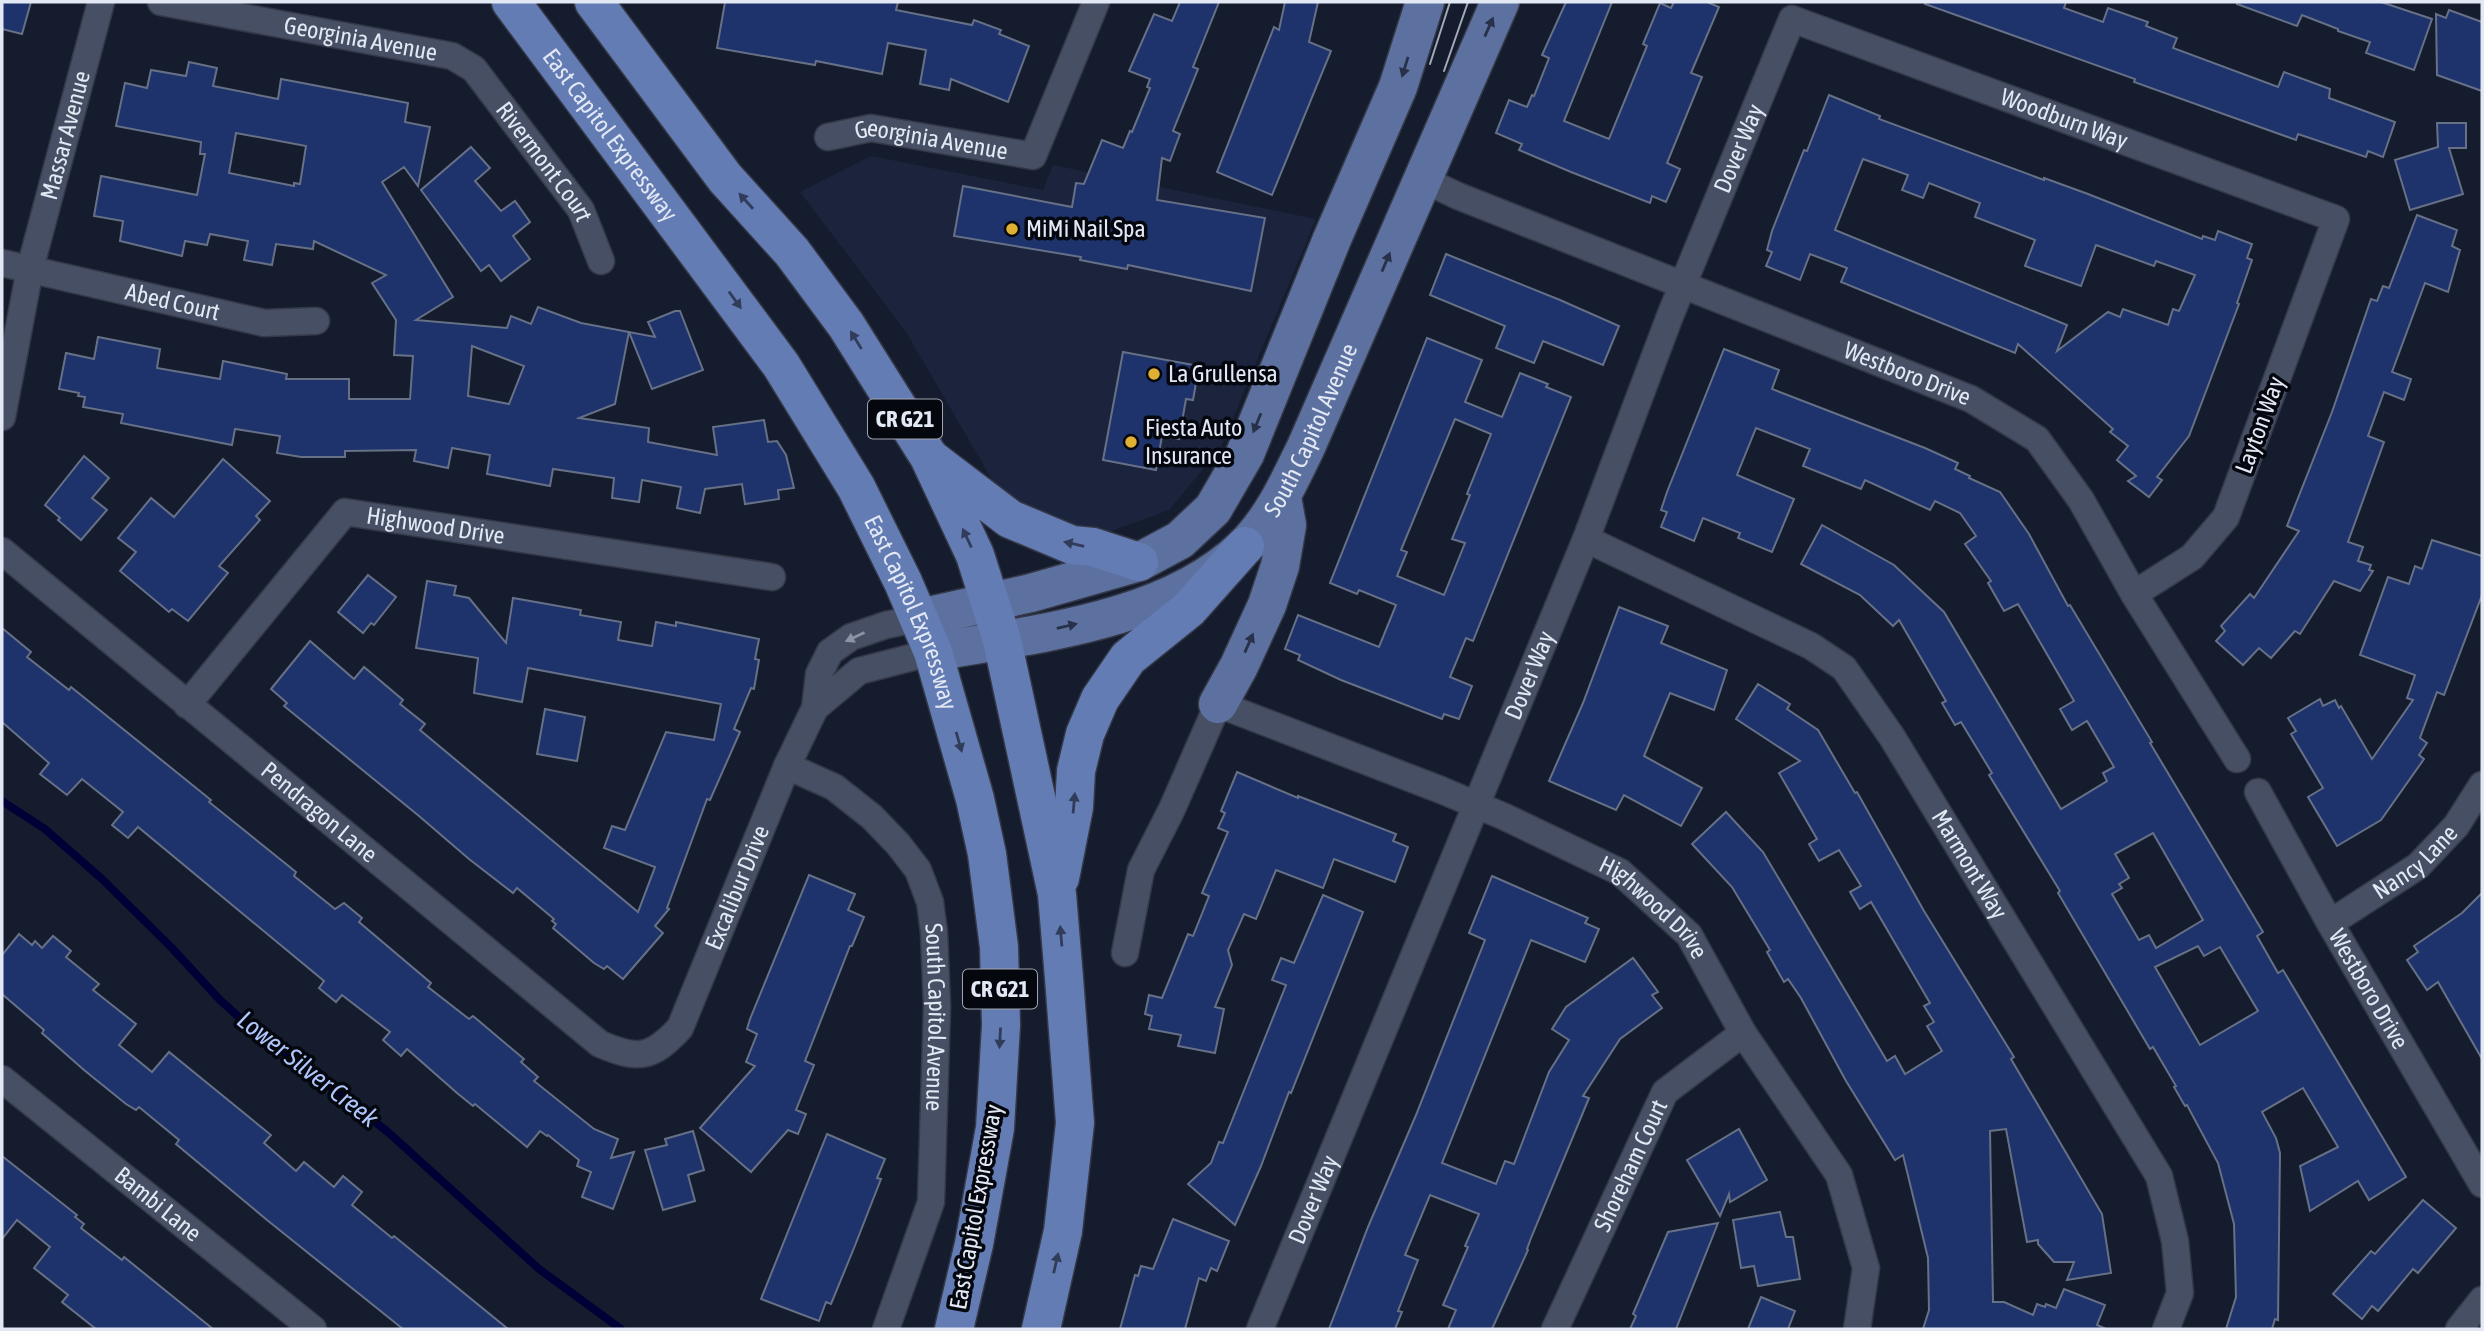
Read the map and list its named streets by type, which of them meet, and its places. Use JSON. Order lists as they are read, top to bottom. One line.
{"streets":{"highway":["East Capitol Expressway","CR G21"],"main road":["South Capitol Avenue"],"street":["Georginia Avenue","Woodburn Way","Massar Avenue","Dover Way","Rivermont Court","Abed Court","Westboro Drive","Layton Way","Highwood Drive","Pendragon Lane","Nancy Lane","Marmont Way","Excalibur Drive","Shoreham Court","Bambi Lane"]},"crossings":[["Georginia Avenue","Rivermont Court"],["Woodburn Way","Dover Way"],["Woodburn Way","Layton Way"],["Massar Avenue","Abed Court"],["East Capitol Expressway","South Capitol Avenue"],["East Capitol Expressway","Excalibur Drive"],["Dover Way","Westboro Drive"],["Dover Way","Highwood Drive"],["Dover Way","Marmont Way"],["Westboro Drive","Layton Way"],["Westboro Drive","South Capitol Avenue"],["Westboro Drive","Nancy Lane"],["CR G21","South Capitol Avenue"],["South Capitol Avenue","Excalibur Drive"],["Highwood Drive","Pendragon Lane"],["Highwood Drive","Shoreham Court"],["Pendragon Lane","Excalibur Drive"]],"water":["Lower Silver Creek"],"places":["MiMi Nail Spa","La Grullensa","Fiesta Auto Insurance"]}
